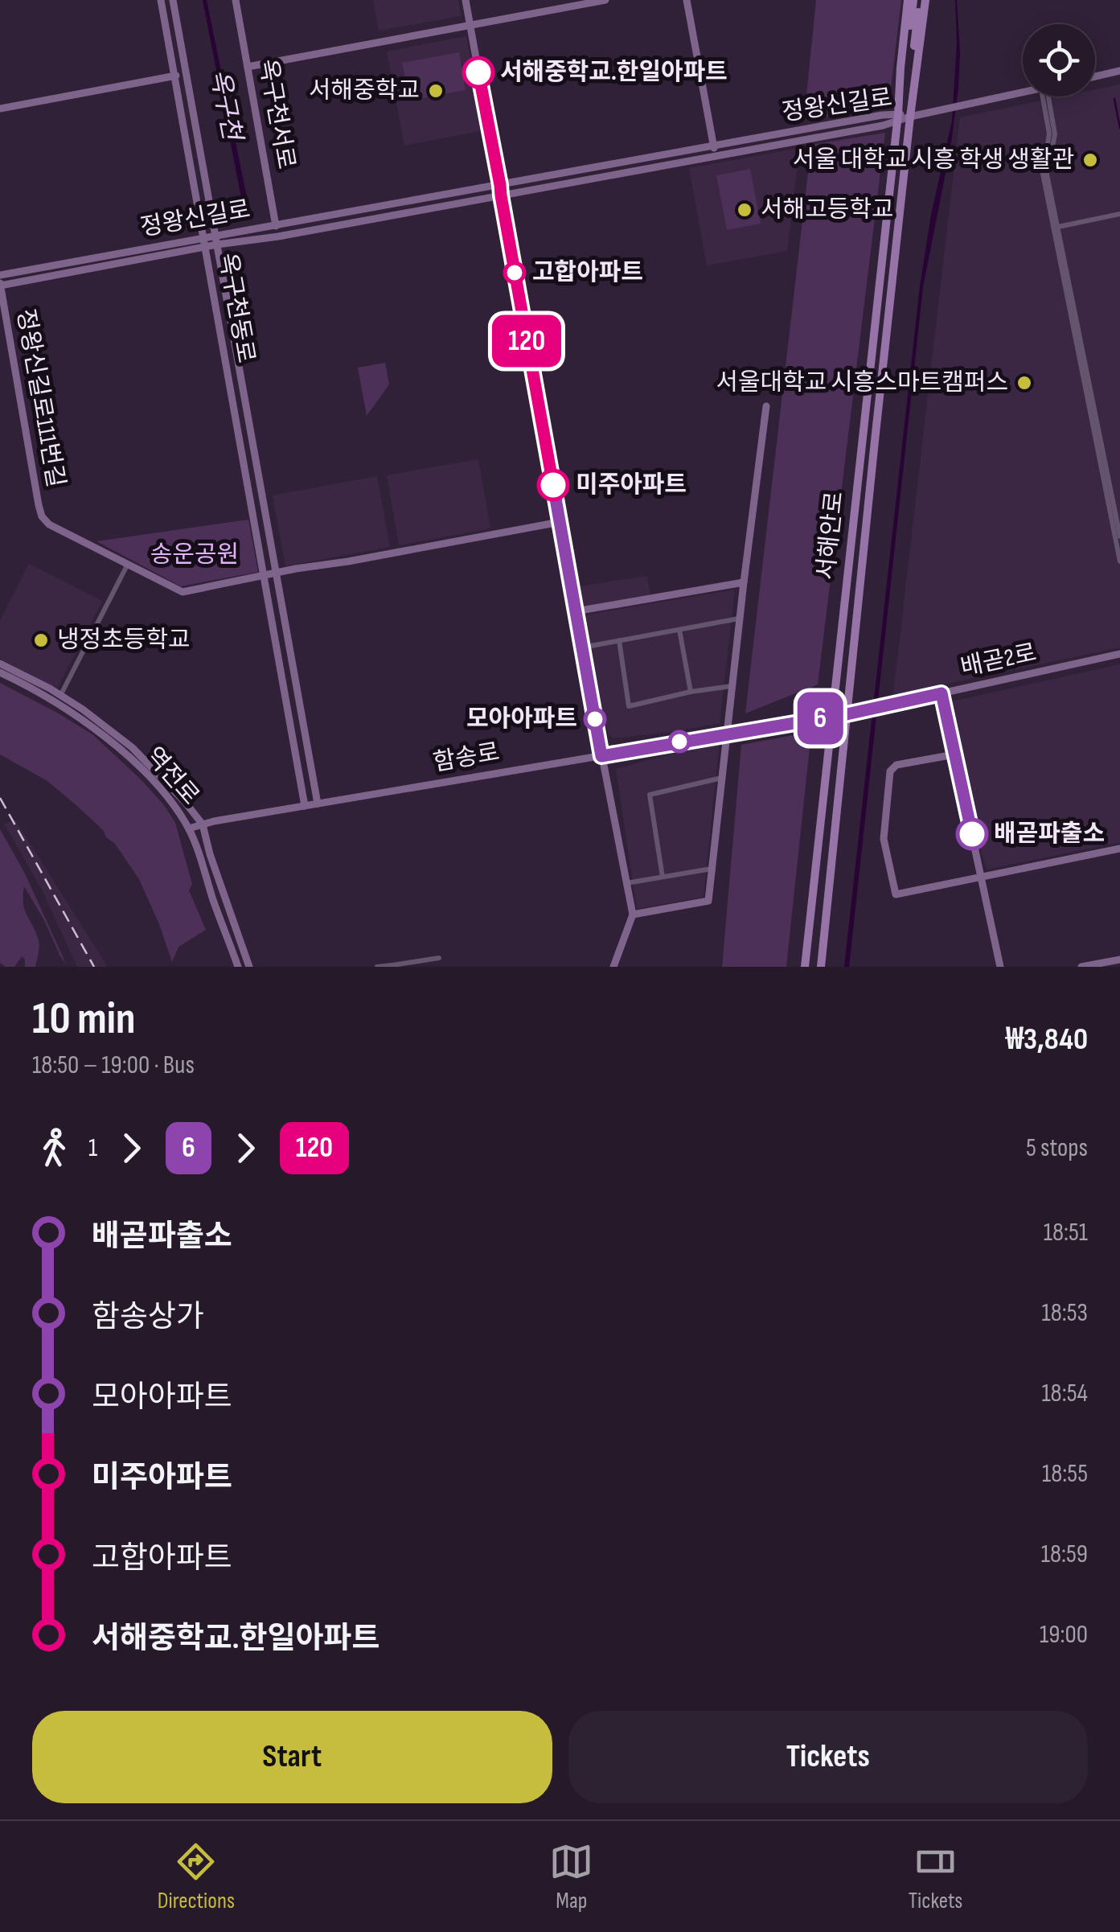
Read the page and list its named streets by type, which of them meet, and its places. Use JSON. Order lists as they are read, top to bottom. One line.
{"streets":{"main road":["서해안로"],"street":["정왕신길로","옥구천서로","옥구천동로","정왕신길로111번길","배곧2로","함송로","역전로"]},"crossings":[["정왕신길로","옥구천서로"],["정왕신길로","옥구천동로"],["정왕신길로","정왕신길로111번길"],["정왕신길로","서해안로"],["옥구천동로","정왕신길로111번길"],["옥구천동로","함송로"],["서해안로","배곧2로"],["서해안로","함송로"],["배곧2로","함송로"],["함송로","역전로"]],"water":["옥구천"],"parks":["송운공원"],"places":["서해중학교.한일아파트","서해중학교","서울 대학교 시흥 학생 생활관","서해고등학교","고합아파트","서울대학교 시흥스마트캠퍼스","미주아파트","냉정초등학교","모아아파트","배곧파출소"],"lines":["bus line 120","bus line 6"],"page":{"on_map":["6","120"],"heading":["10 min","18:50 – 19:00 · Bus","₩3,840"],"legs":["1","6","120","5 stops"],"list":[{"name":"배곧파출소","value":"18:51"},{"name":"함송상가","value":"18:53"},{"name":"모아아파트","value":"18:54"},{"name":"미주아파트","value":"18:55"},{"name":"고합아파트","value":"18:59"},{"name":"서해중학교.한일아파트","value":"19:00"}],"buttons":["Start","Tickets"],"tabs":["Directions","Map","Tickets"]}}
